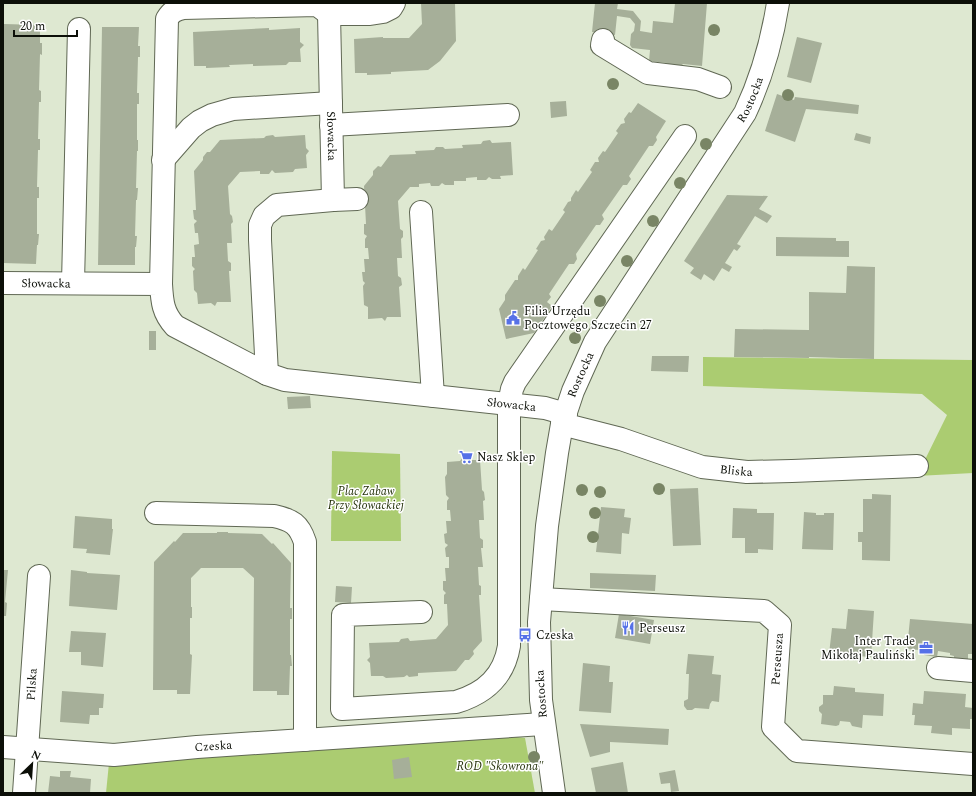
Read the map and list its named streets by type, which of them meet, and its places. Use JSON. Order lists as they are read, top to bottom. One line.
{"streets":{"street":["Rostocka","Słowacka","Bliska","Perseusza","Pilska","Czeska"]},"crossings":[["Rostocka","Słowacka"],["Rostocka","Bliska"],["Rostocka","Perseusza"],["Rostocka","Czeska"],["Słowacka","Bliska"],["Pilska","Czeska"]],"parks":["Plac Zabaw Przy Słowackiej","ROD \"Skowrona\""],"places":{"public building":["Filia Urzędu Pocztowego Szczecin 27"],"supermarket":["Nasz Sklep"],"restaurant":["Perseusz"],"bus stop":["Czeska"],"office":["Inter Trade Mikołaj Pauliński"]},"scale_bar":"20 m","north":"top right"}
